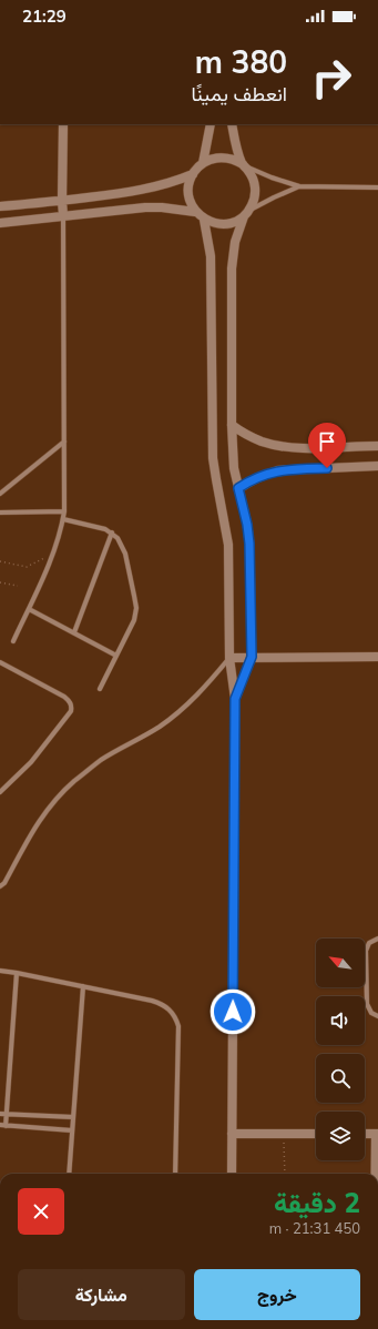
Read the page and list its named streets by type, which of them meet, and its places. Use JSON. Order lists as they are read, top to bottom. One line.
{"north":"top left","page":{"status":"21:29","turn":["380 m","انعطف يمينًا"],"heading":["2 دقيقة","450 m · 21:31"],"buttons":["خروج","مشاركة"]}}
